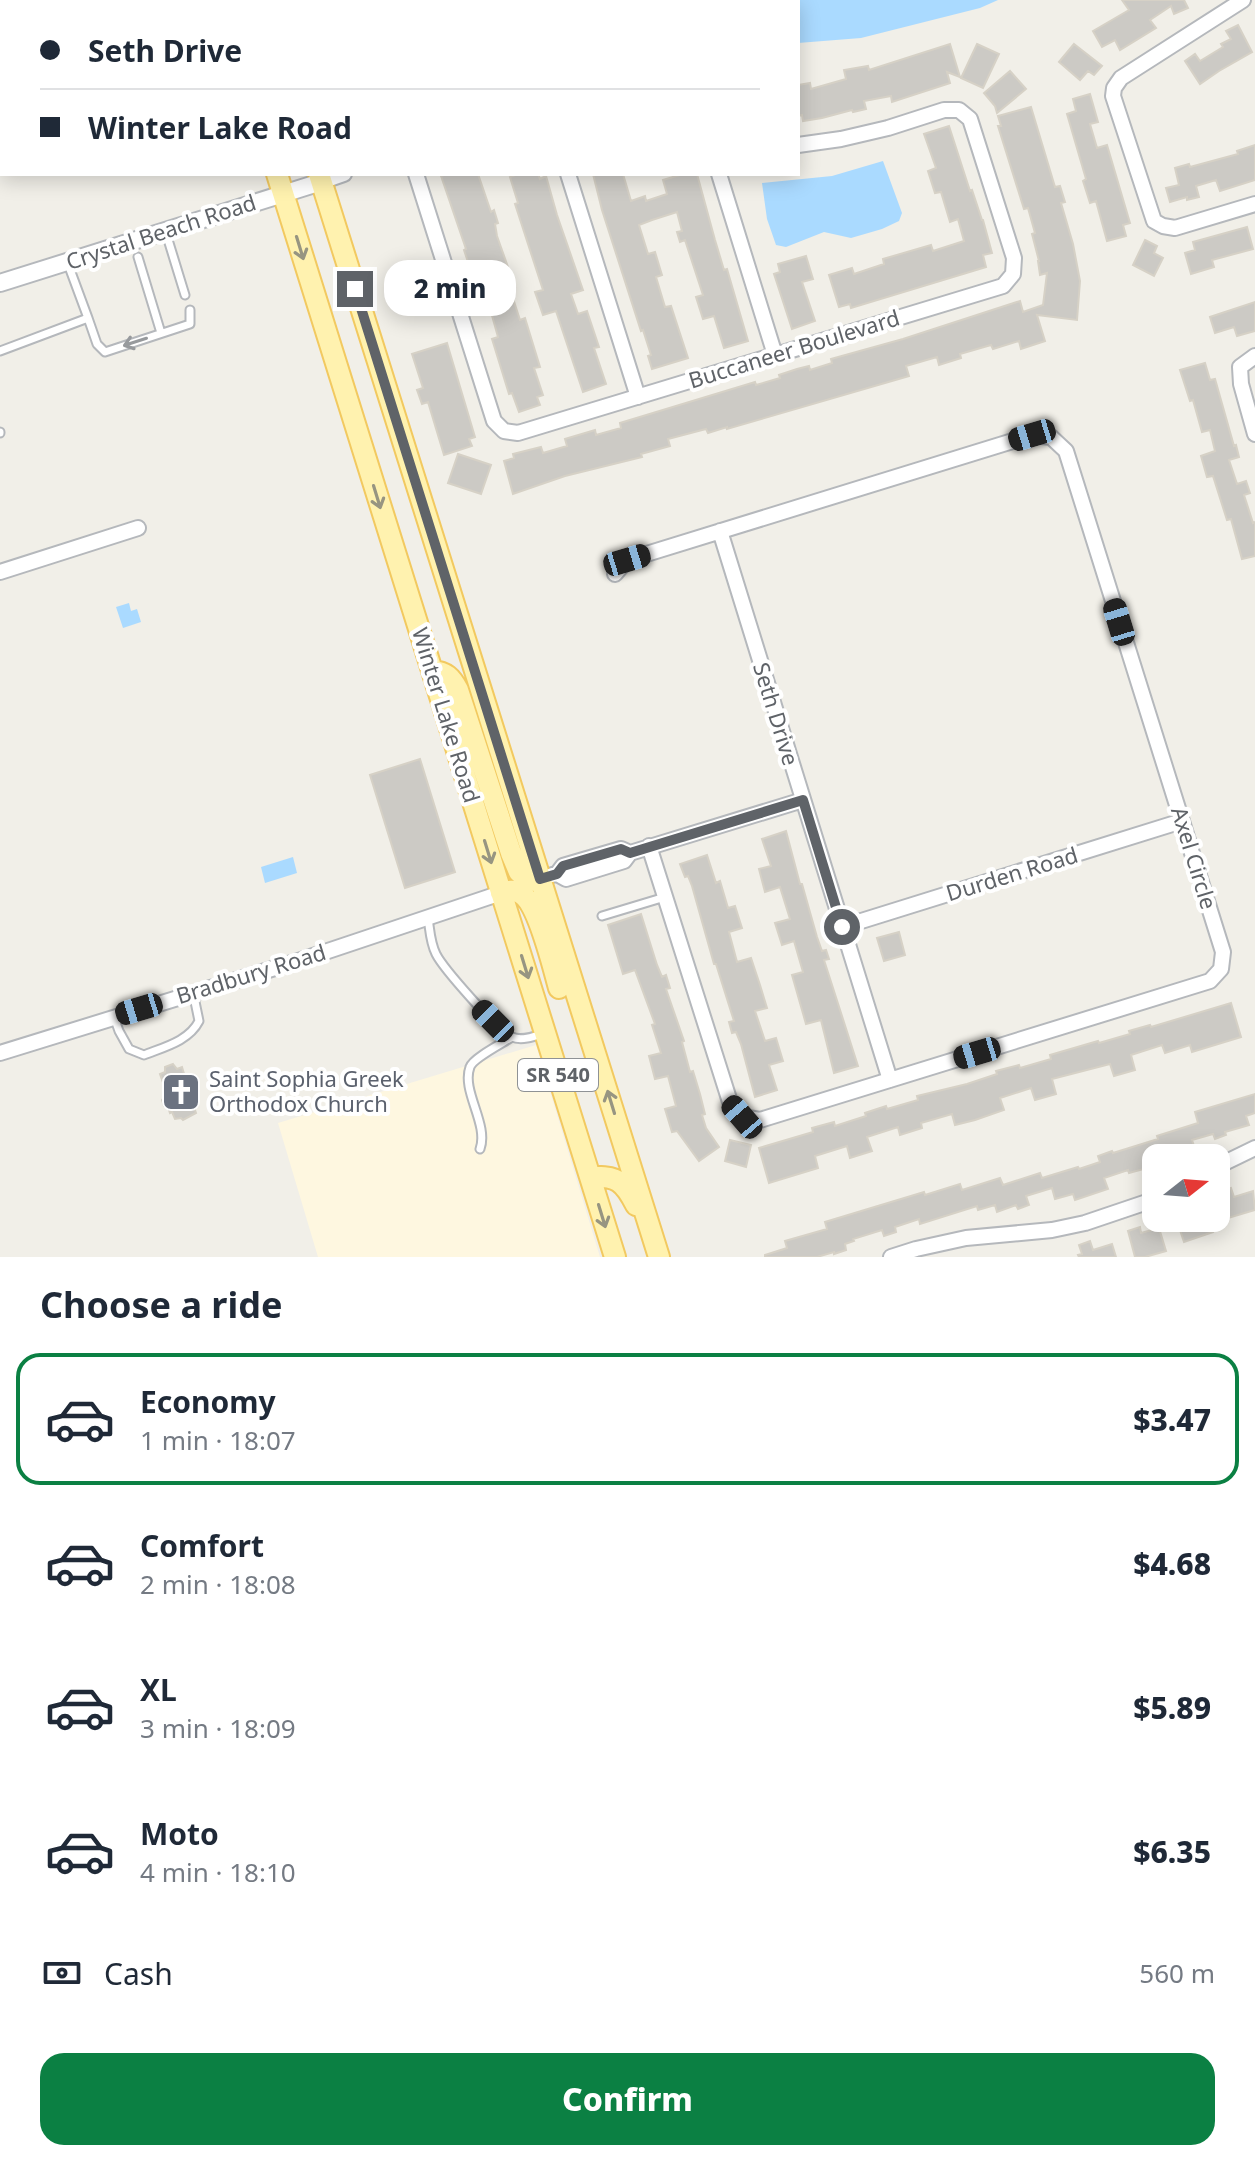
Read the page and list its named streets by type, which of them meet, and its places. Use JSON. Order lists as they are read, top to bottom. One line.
{"streets":{"main road":["Winter Lake Road","SR 540"],"street":["Crystal Beach Road","Buccaneer Boulevard","Seth Drive","Axel Circle","Durden Road","Bradbury Road"]},"crossings":[["Crystal Beach Road","Winter Lake Road"],["Seth Drive","Axel Circle"],["Seth Drive","Durden Road"],["Winter Lake Road","Bradbury Road"],["Axel Circle","Durden Road"]],"places":{"church":["Saint Sophia Greek Orthodox Church"]},"north":"right","page":{"banner":["Seth Drive","Winter Lake Road"],"bubble":"2 min","heading":"Choose a ride","list":[{"name":"Economy","note":"1 min · 18:07","value":"$3.47"},{"name":"Comfort","note":"2 min · 18:08","value":"$4.68"},{"name":"XL","note":"3 min · 18:09","value":"$5.89"},{"name":"Moto","note":"4 min · 18:10","value":"$6.35"}],"pay":["Cash","560 m"],"buttons":"Confirm"}}
